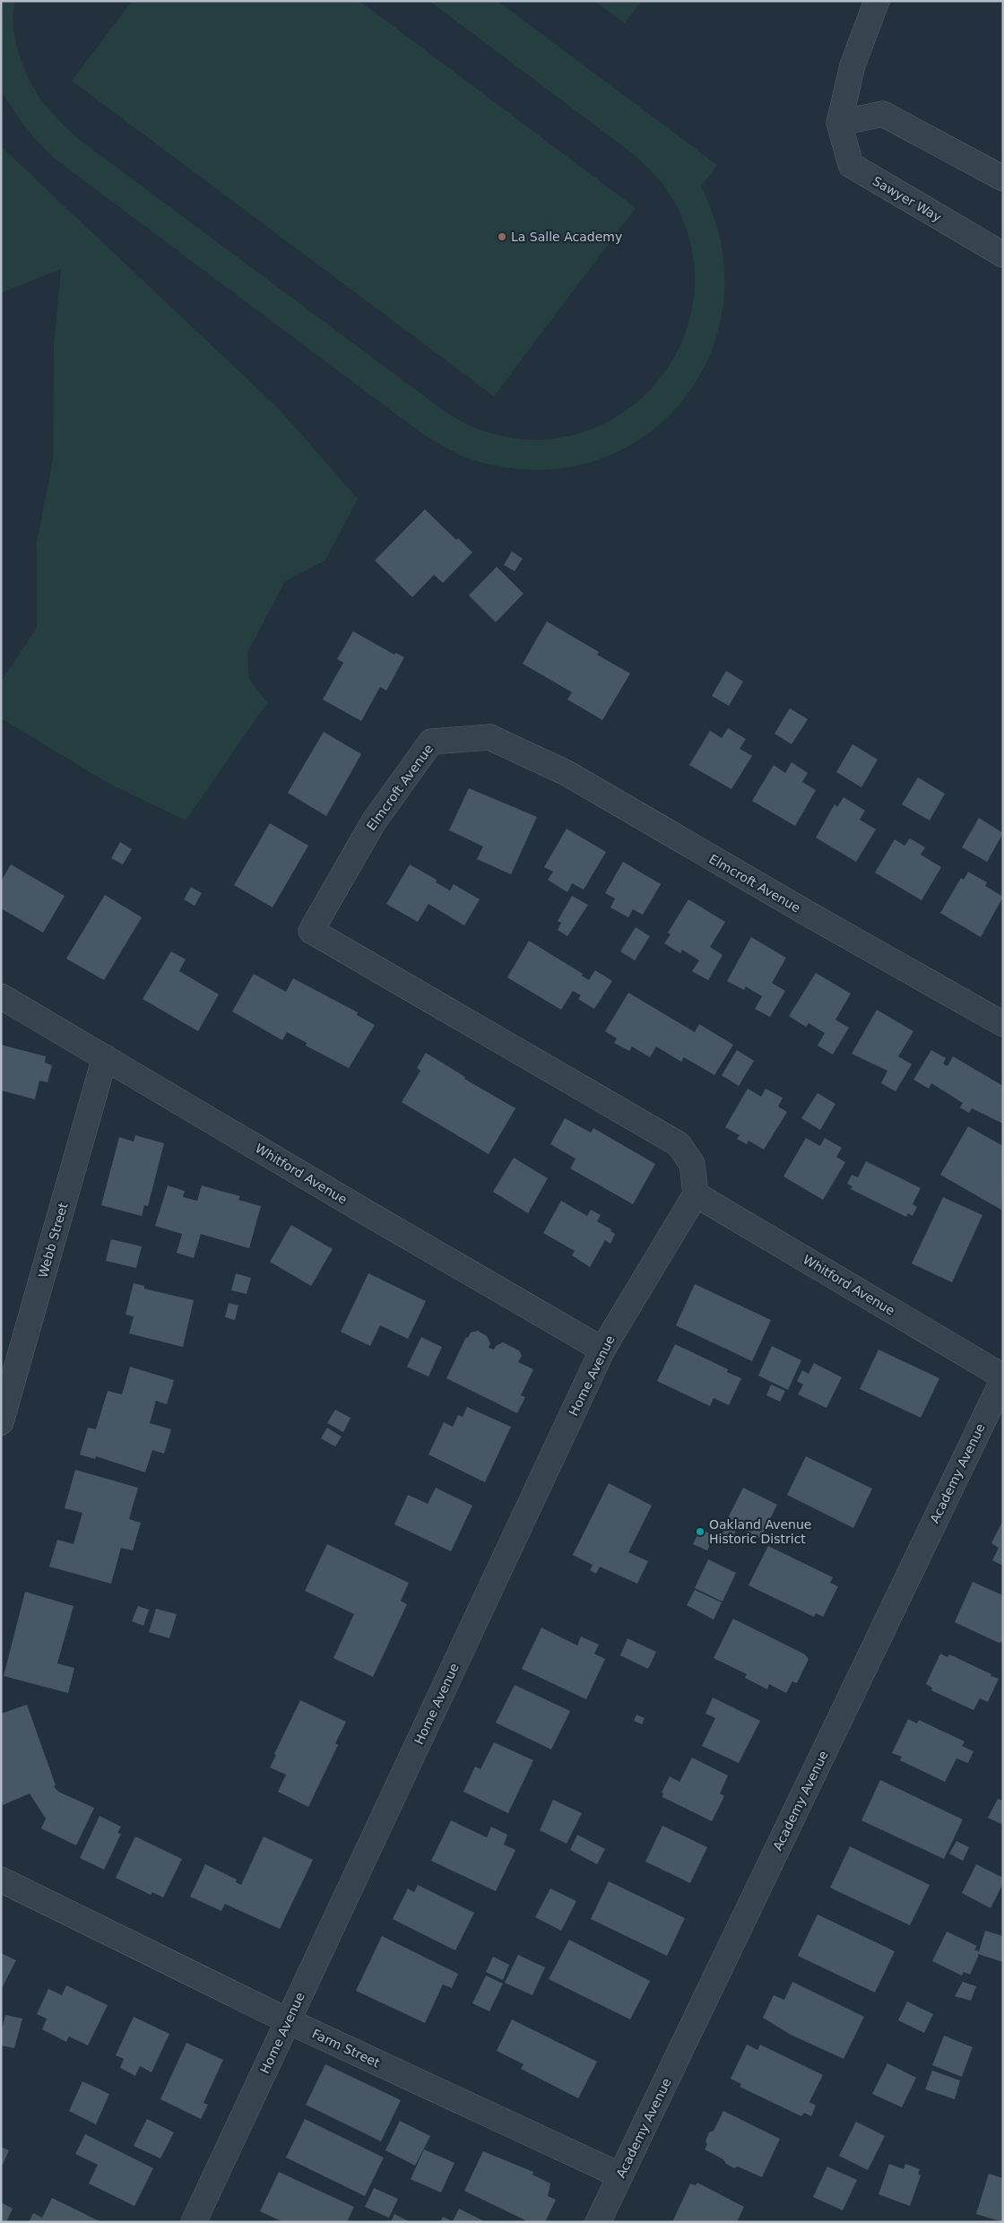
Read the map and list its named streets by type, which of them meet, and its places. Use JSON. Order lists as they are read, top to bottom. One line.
{"streets":{"street":["Sawyer Way","Elmcroft Avenue","Whitford Avenue","Webb Street","Home Avenue","Academy Avenue","Farm Street"]},"crossings":[["Elmcroft Avenue","Whitford Avenue"],["Elmcroft Avenue","Home Avenue"],["Whitford Avenue","Webb Street"],["Whitford Avenue","Home Avenue"],["Whitford Avenue","Academy Avenue"],["Home Avenue","Farm Street"],["Academy Avenue","Farm Street"]],"places":["La Salle Academy","Oakland Avenue Historic District"]}
